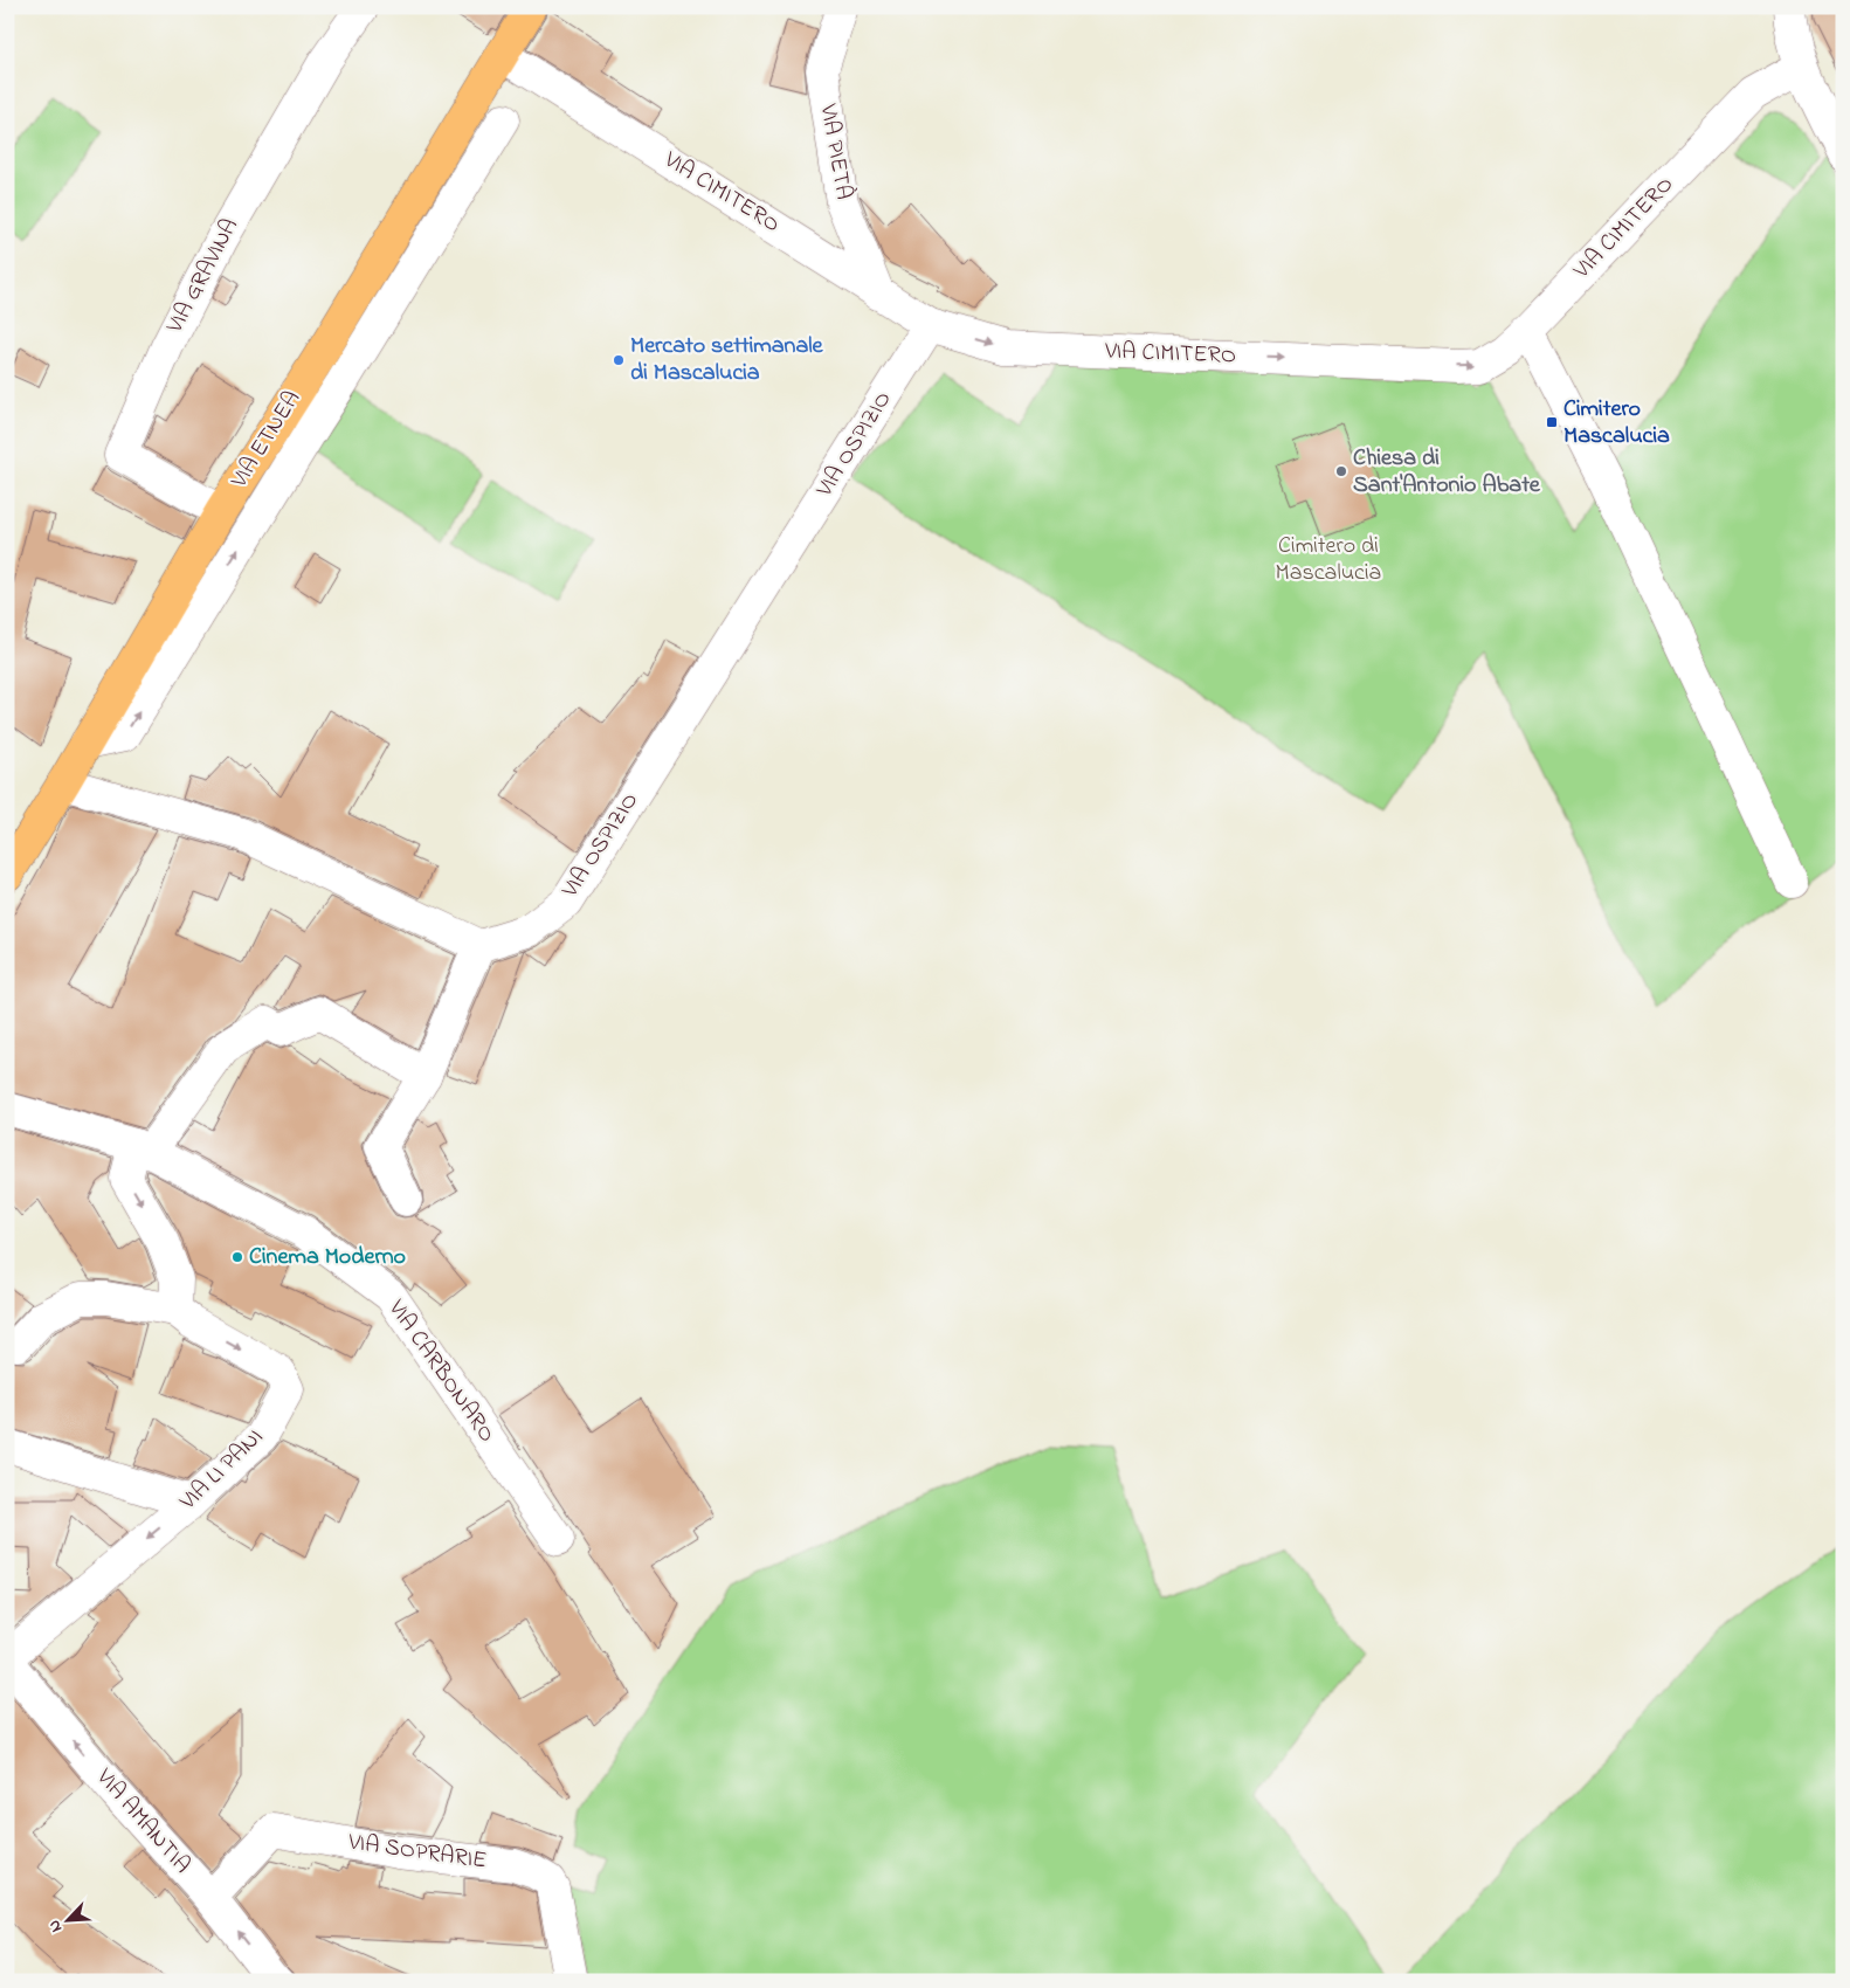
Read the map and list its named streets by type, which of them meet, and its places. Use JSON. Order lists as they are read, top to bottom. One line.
{"streets":{"main road":["VIA ETNEA"],"street":["VIA PIETÀ","VIA CIMITERO","VIA GRAVINA","VIA OSPIZIO","VIA CARBONARO","VIA LI PANI","VIA AMANTIA","VIA SOPRARIE"]},"crossings":[["VIA PIETÀ","VIA CIMITERO"],["VIA CIMITERO","VIA ETNEA"],["VIA CIMITERO","VIA OSPIZIO"],["VIA GRAVINA","VIA ETNEA"],["VIA AMANTIA","VIA SOPRARIE"]],"one_way":["VIA CIMITERO","VIA AMANTIA"],"parks":["Cimitero di Mascalucia"],"places":{"other":["Mercato settimanale di Mascalucia","Chiesa di Sant'Antonio Abate","Cinema Moderno"],"transit":["Cimitero Mascalucia"]},"north":"bottom left"}
